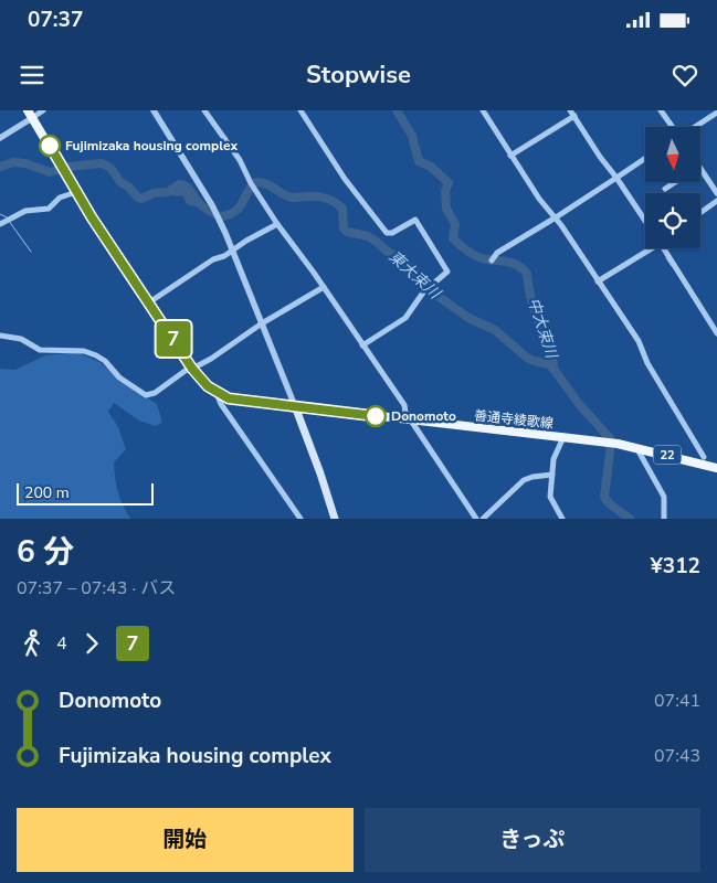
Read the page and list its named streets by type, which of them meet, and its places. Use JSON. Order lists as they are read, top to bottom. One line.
{"streets":{"main road":["善通寺綾歌線","22"]},"water":["東大束川","中大束川"],"places":["Fujimizaka housing complex","Donomoto"],"lines":["bus line 7"],"scale_bar":"200 m","north":"bottom","page":{"status":"07:37","header":"Stopwise","on_map":"7","scale":"200 m","heading":["6 分","07:37 – 07:43 · バス","¥312"],"legs":["4","7"],"list":[{"name":"Donomoto","value":"07:41"},{"name":"Fujimizaka housing complex","value":"07:43"}],"buttons":["開始","きっぷ"]}}
